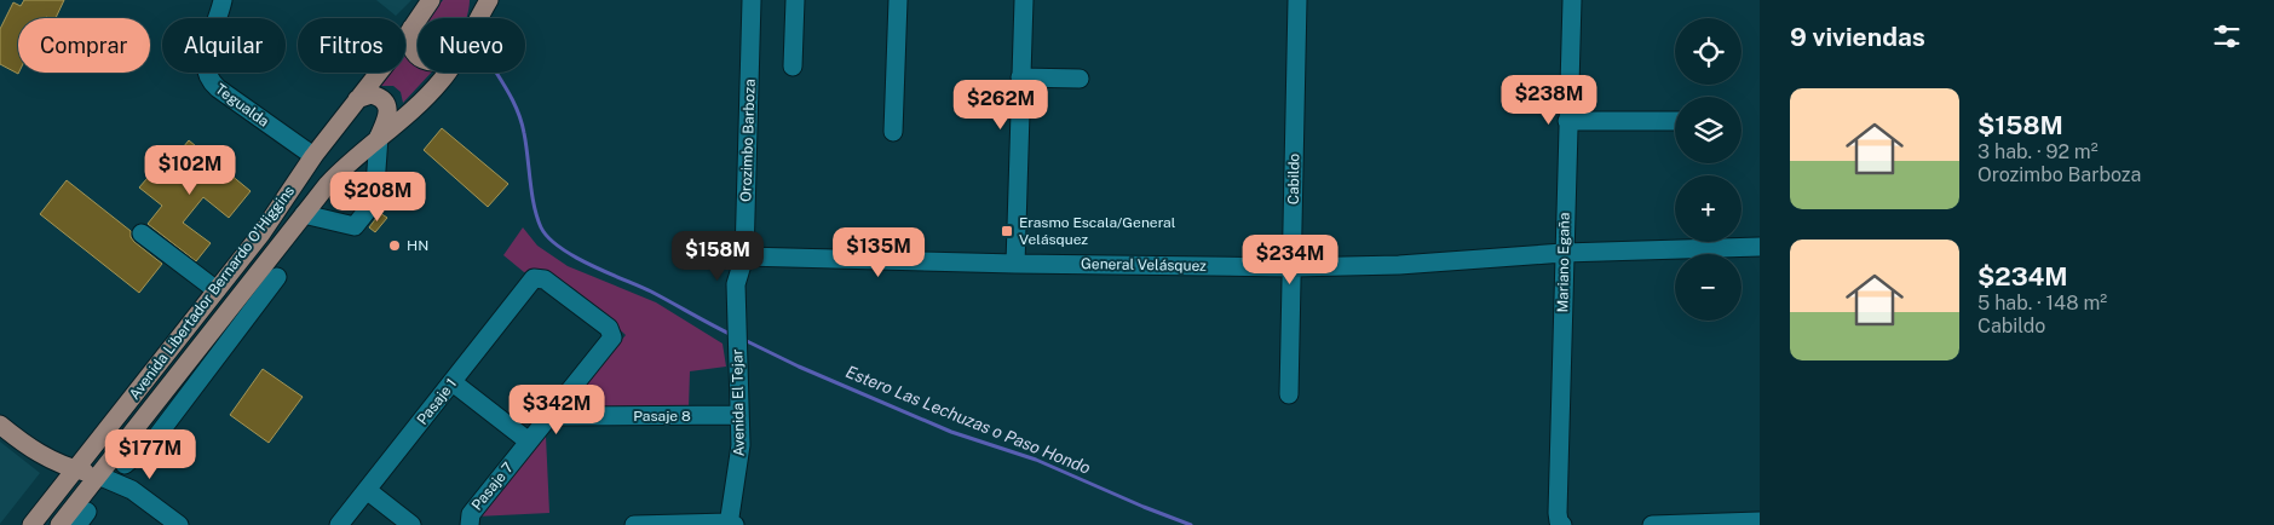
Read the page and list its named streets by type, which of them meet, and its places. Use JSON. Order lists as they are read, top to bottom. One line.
{"streets":{"main road":["Avenida Libertador Bernardo O'Higgins"],"street":["Tegualda","Orozimbo Barboza","Cabildo","Mariano Egaña","General Velásquez","Pasaje 1","Avenida El Tejar","Pasaje 8","Pasaje 7"]},"crossings":[["Tegualda","Avenida Libertador Bernardo O'Higgins"],["Orozimbo Barboza","General Velásquez"],["Orozimbo Barboza","Avenida El Tejar"],["Cabildo","General Velásquez"],["Mariano Egaña","General Velásquez"],["Pasaje 1","Pasaje 7"],["Avenida El Tejar","Pasaje 8"],["Pasaje 8","Pasaje 7"]],"water":["Estero Las Lechuzas o Paso Hondo"],"places":{"transit":["Erasmo Escala/General Velásquez"],"other":["HN"]},"page":{"heading":"9 viviendas","map_buttons":["+","−"],"chip":["Comprar","Alquilar","Filtros","Nuevo"],"list":[{"name":"$158M","note":"3 hab. · 92 m² · Orozimbo Barboza"},{"name":"$234M","note":"5 hab. · 148 m² · Cabildo"}],"price":["$238M","$262M","$102M","$208M","$135M","$158M","$234M","$342M","$177M"]}}
